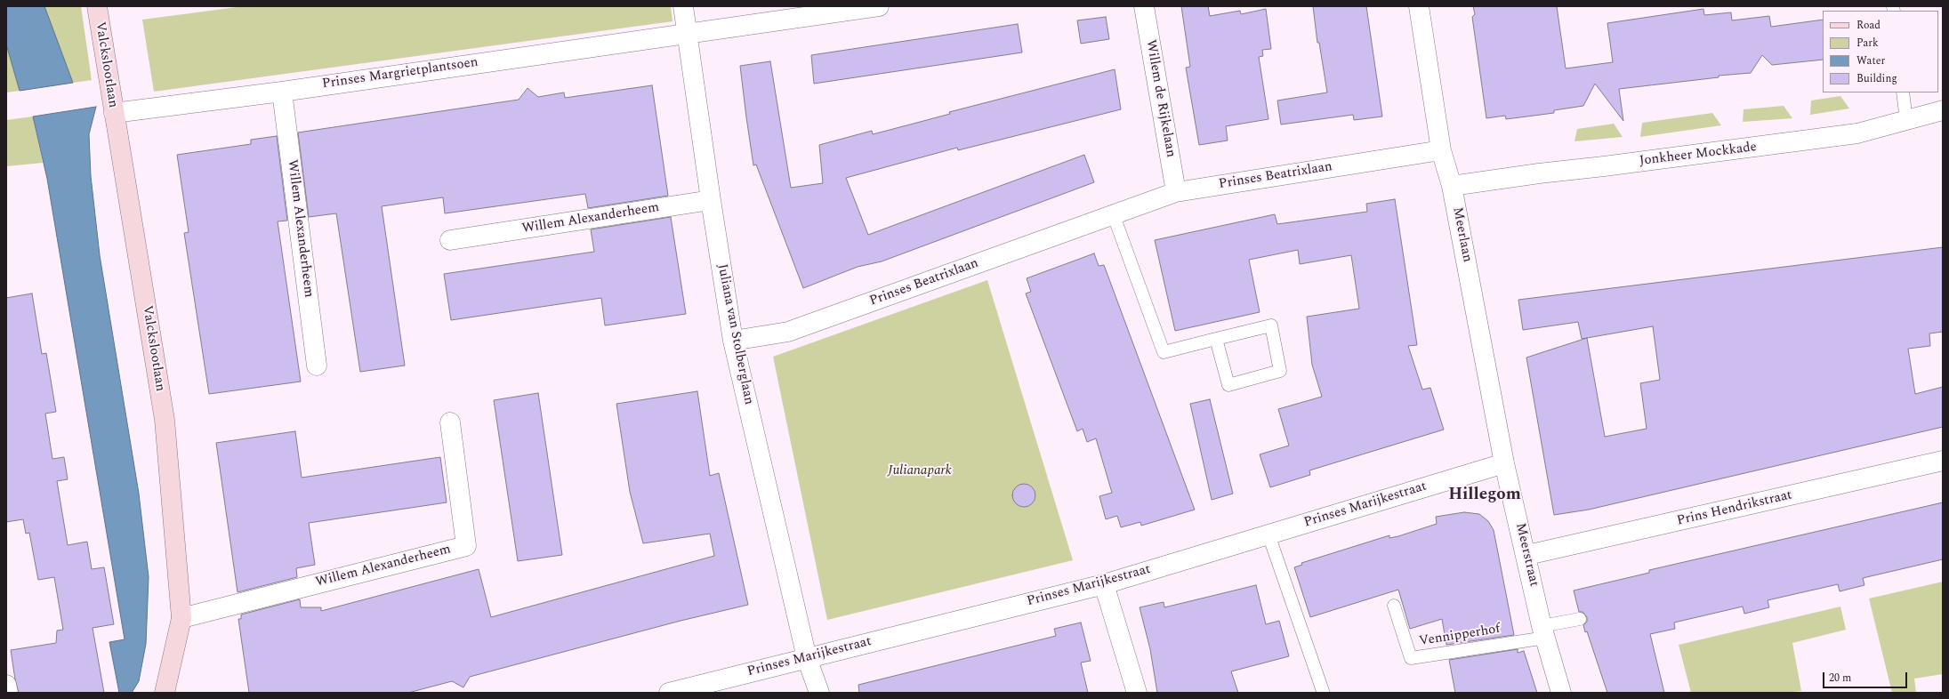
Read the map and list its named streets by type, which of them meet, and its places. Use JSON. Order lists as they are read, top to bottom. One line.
{"streets":{"main road":["Valckslootlaan"],"street":["Prinses Margrietplantsoen","Willem de Rijkelaan","Jonkheer Mockkade","Prinses Beatrixlaan","Willem Alexanderheem","Meerlaan","Juliana van Stolberglaan","Prinses Marijkestraat","Prins Hendrikstraat","Meerstraat"],"lane":["Vennipperhof"]},"crossings":[["Valckslootlaan","Prinses Margrietplantsoen"],["Valckslootlaan","Willem Alexanderheem"],["Prinses Margrietplantsoen","Willem Alexanderheem"],["Prinses Margrietplantsoen","Juliana van Stolberglaan"],["Willem de Rijkelaan","Prinses Beatrixlaan"],["Jonkheer Mockkade","Meerlaan"],["Prinses Beatrixlaan","Meerlaan"],["Prinses Beatrixlaan","Juliana van Stolberglaan"],["Willem Alexanderheem","Juliana van Stolberglaan"],["Meerlaan","Prinses Marijkestraat"],["Meerlaan","Meerstraat"],["Juliana van Stolberglaan","Prinses Marijkestraat"],["Prinses Marijkestraat","Meerstraat"],["Prins Hendrikstraat","Meerstraat"],["Meerstraat","Vennipperhof"]],"districts":["Hillegom"],"parks":["Julianapark"],"legend":["Road","Park","Water","Building"],"scale_bar":"20 m"}
